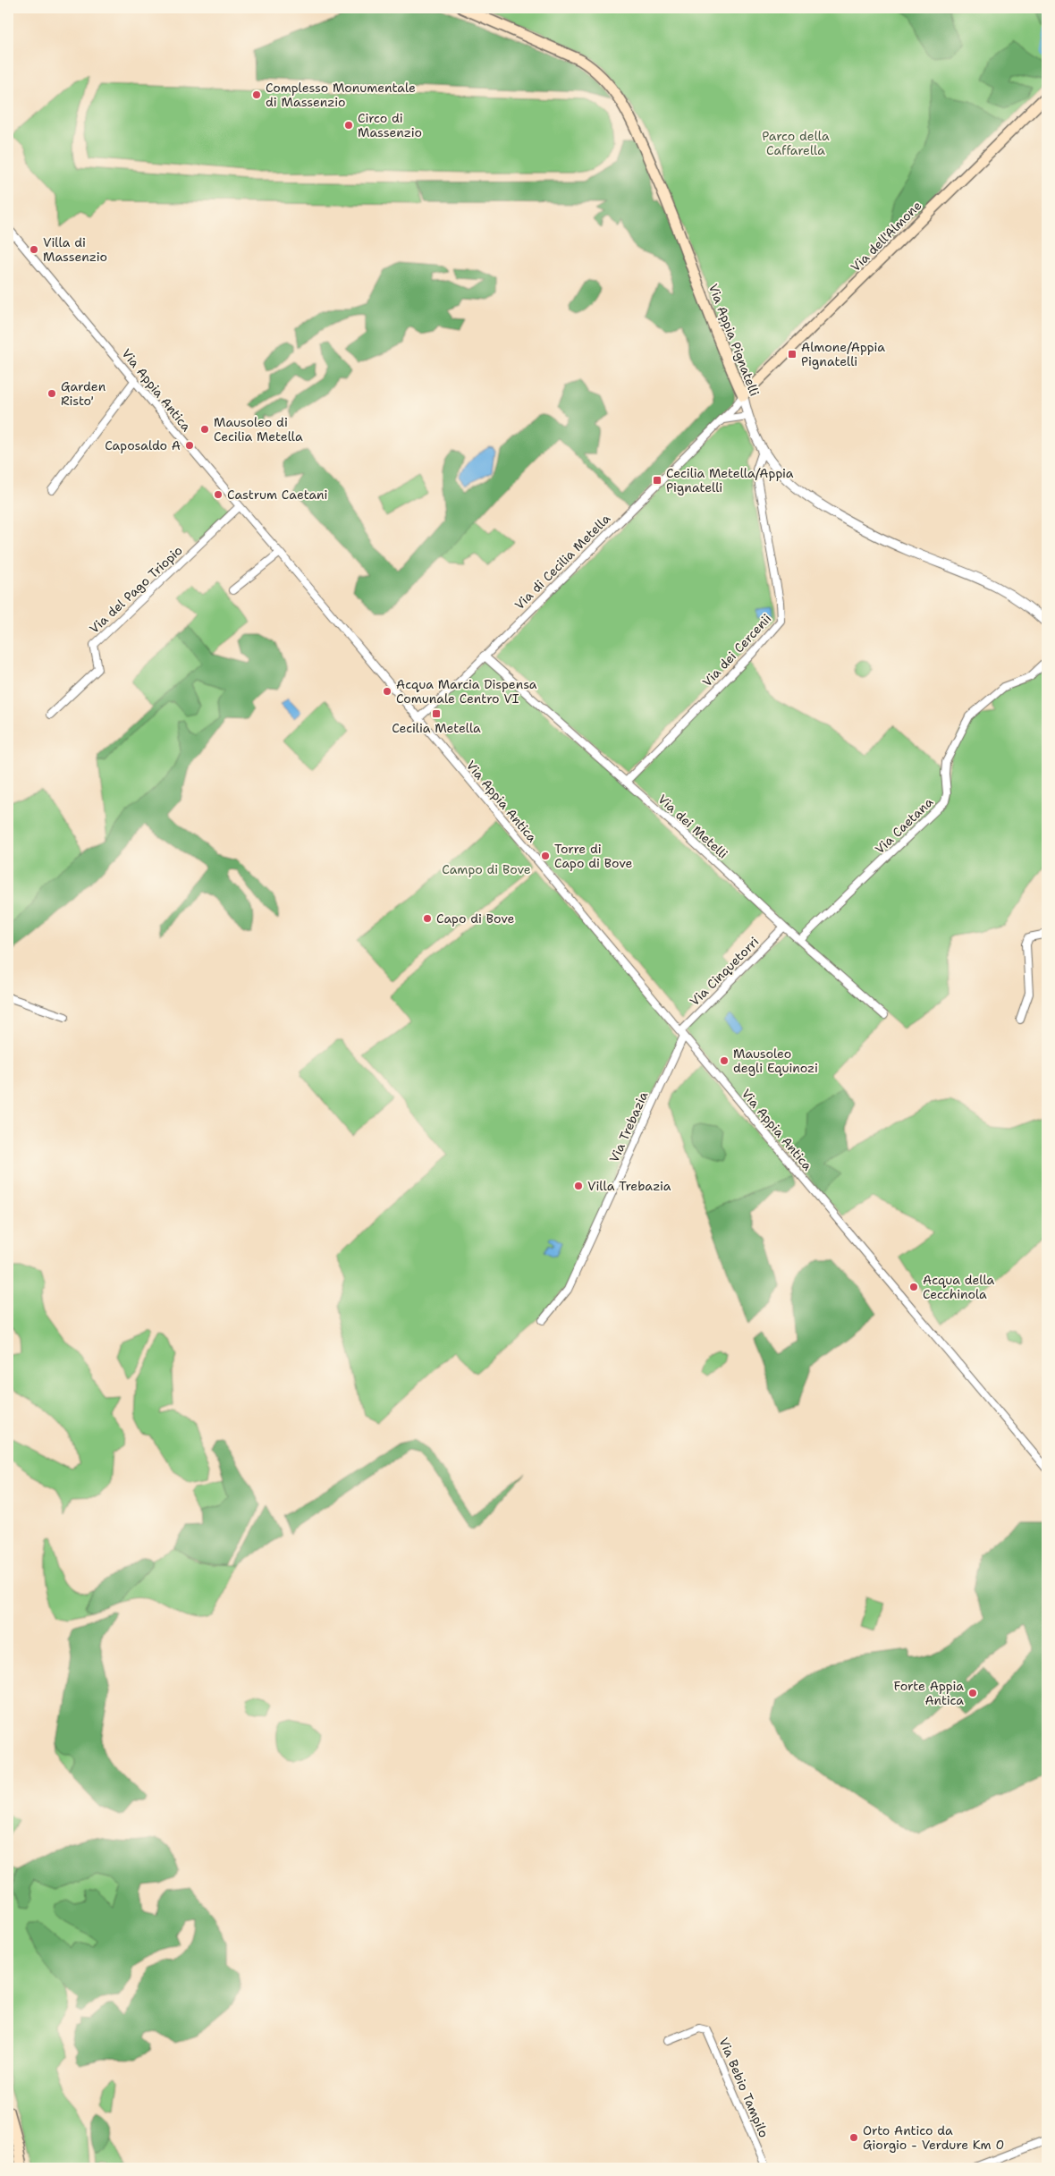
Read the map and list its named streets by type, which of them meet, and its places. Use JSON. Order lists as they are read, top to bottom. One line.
{"streets":{"main road":["Via dell'Almone","Via Appia Pignatelli"],"street":["Via Appia Antica","Via di Cecilia Metella","Via del Pago Triopio","Via dei Cercenii","Via Caetana","Via dei Metelli","Via Cinquetorri","Via Trebazia","Via Bebio Tampilo"]},"crossings":[["Via dell'Almone","Via Appia Pignatelli"],["Via dell'Almone","Via di Cecilia Metella"],["Via Appia Pignatelli","Via di Cecilia Metella"],["Via Appia Pignatelli","Via dei Cercenii"],["Via Appia Antica","Via di Cecilia Metella"],["Via Appia Antica","Via del Pago Triopio"],["Via Appia Antica","Via Cinquetorri"],["Via Appia Antica","Via Trebazia"],["Via di Cecilia Metella","Via dei Metelli"],["Via dei Cercenii","Via dei Metelli"],["Via Caetana","Via dei Metelli"],["Via dei Metelli","Via Cinquetorri"],["Via Cinquetorri","Via Trebazia"]],"parks":["Parco della Caffarella","Campo di Bove"],"places":{"other":["Complesso Monumentale di Massenzio","Circo di Massenzio","Villa di Massenzio","Garden Risto'","Mausoleo di Cecilia Metella","Caposaldo A","Castrum Caetani","Acqua Marcia Dispensa Comunale Centro VI","Torre di Capo di Bove","Capo di Bove","Mausoleo degli Equinozi","Villa Trebazia","Acqua della Cecchinola","Forte Appia Antica","Orto Antico da Giorgio - Verdure Km 0"],"transit":["Almone/Appia Pignatelli","Cecilia Metella/Appia Pignatelli","Cecilia Metella"]}}
